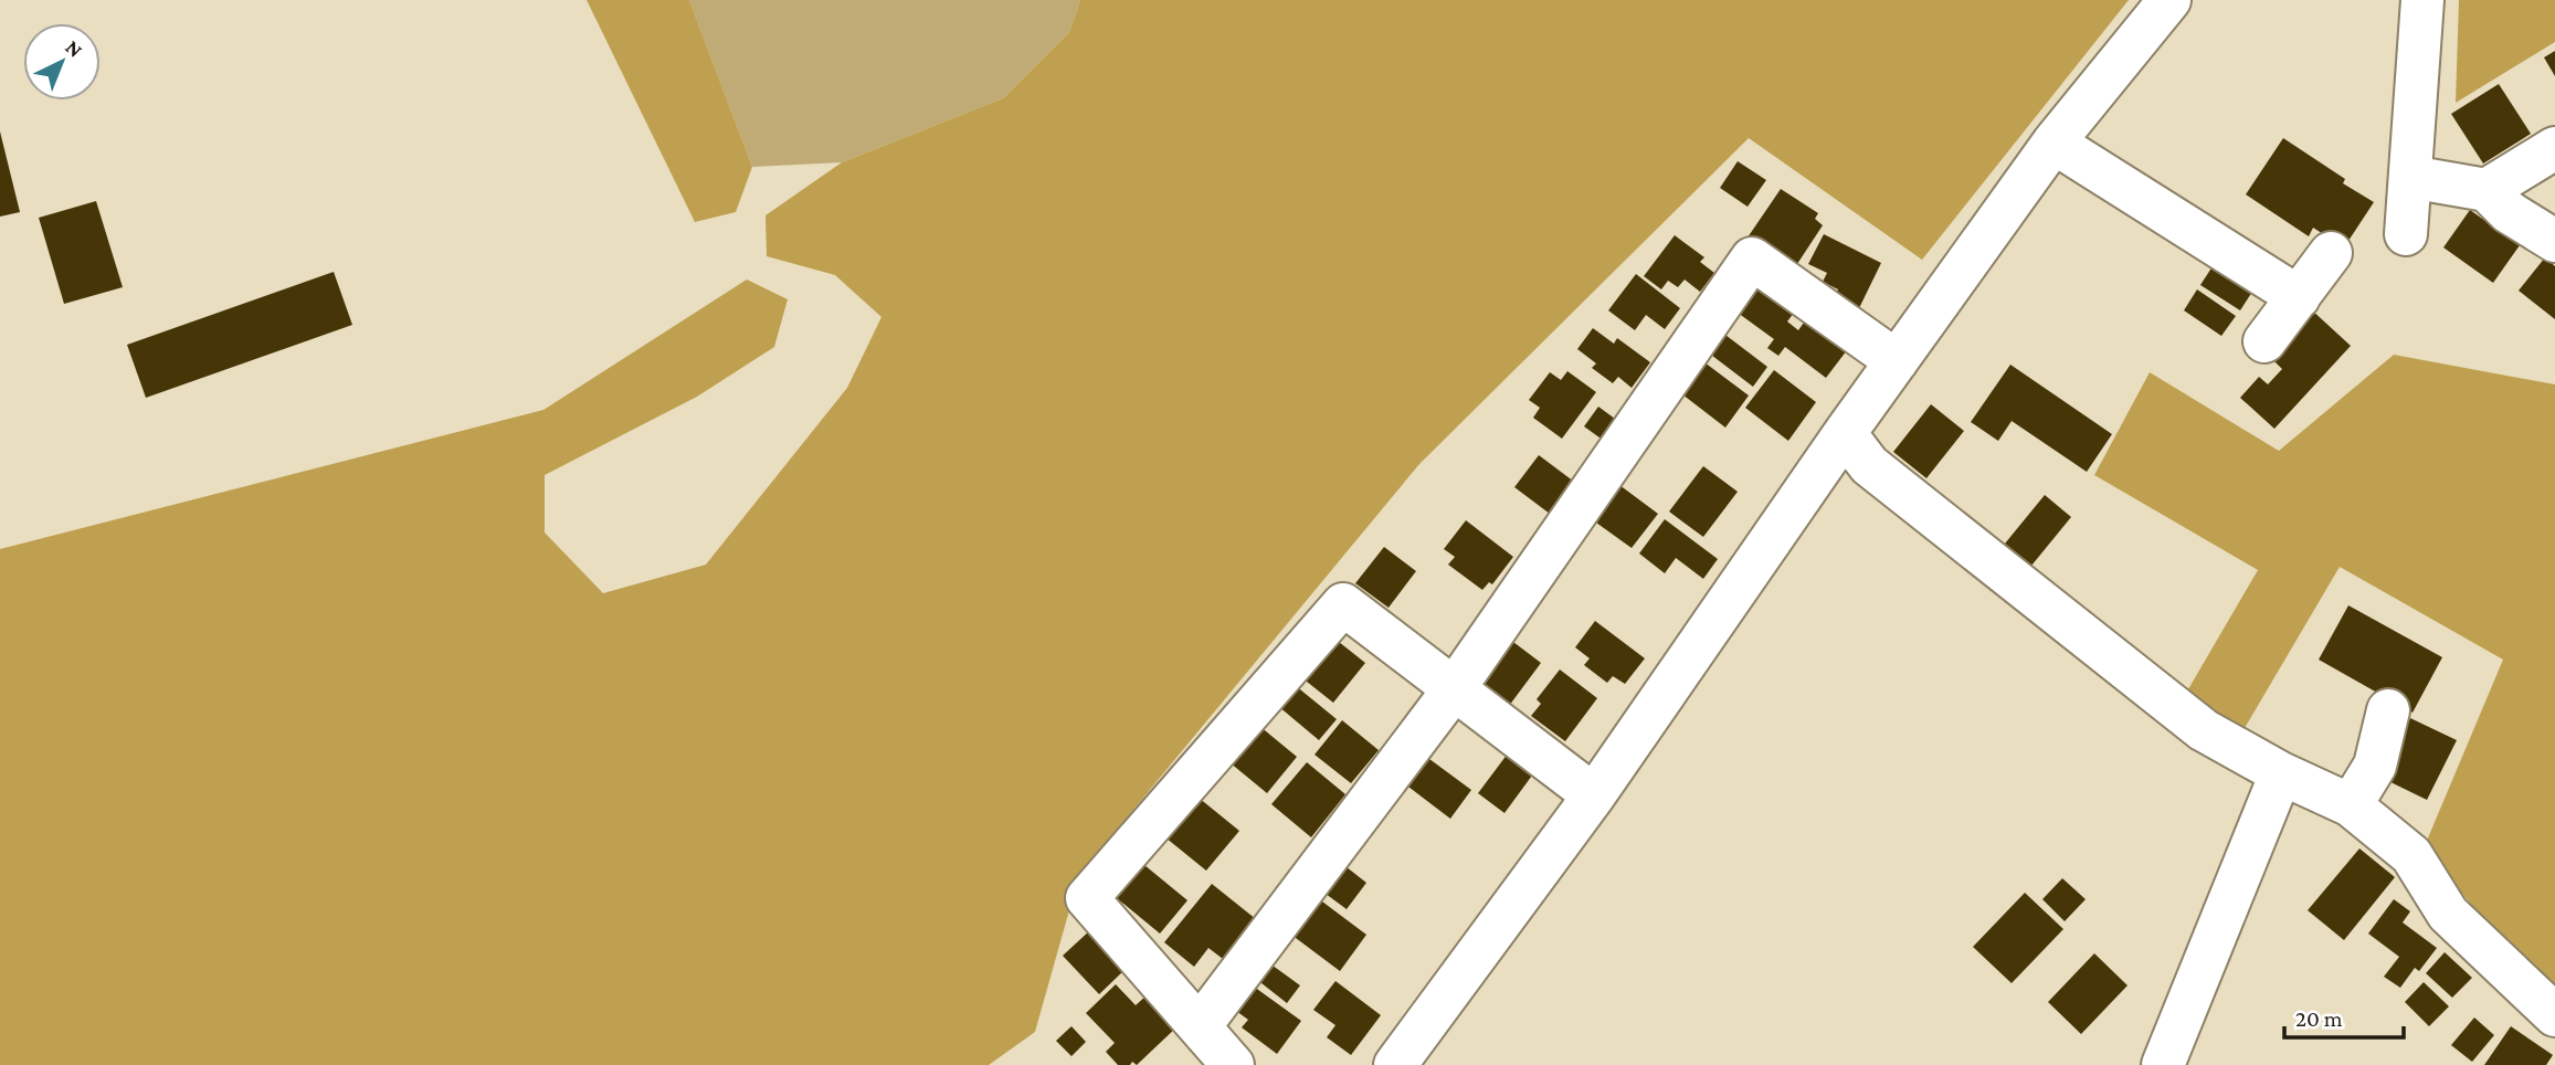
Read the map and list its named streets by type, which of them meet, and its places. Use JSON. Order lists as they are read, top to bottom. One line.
{"scale_bar":"20 m","north":"top right"}
